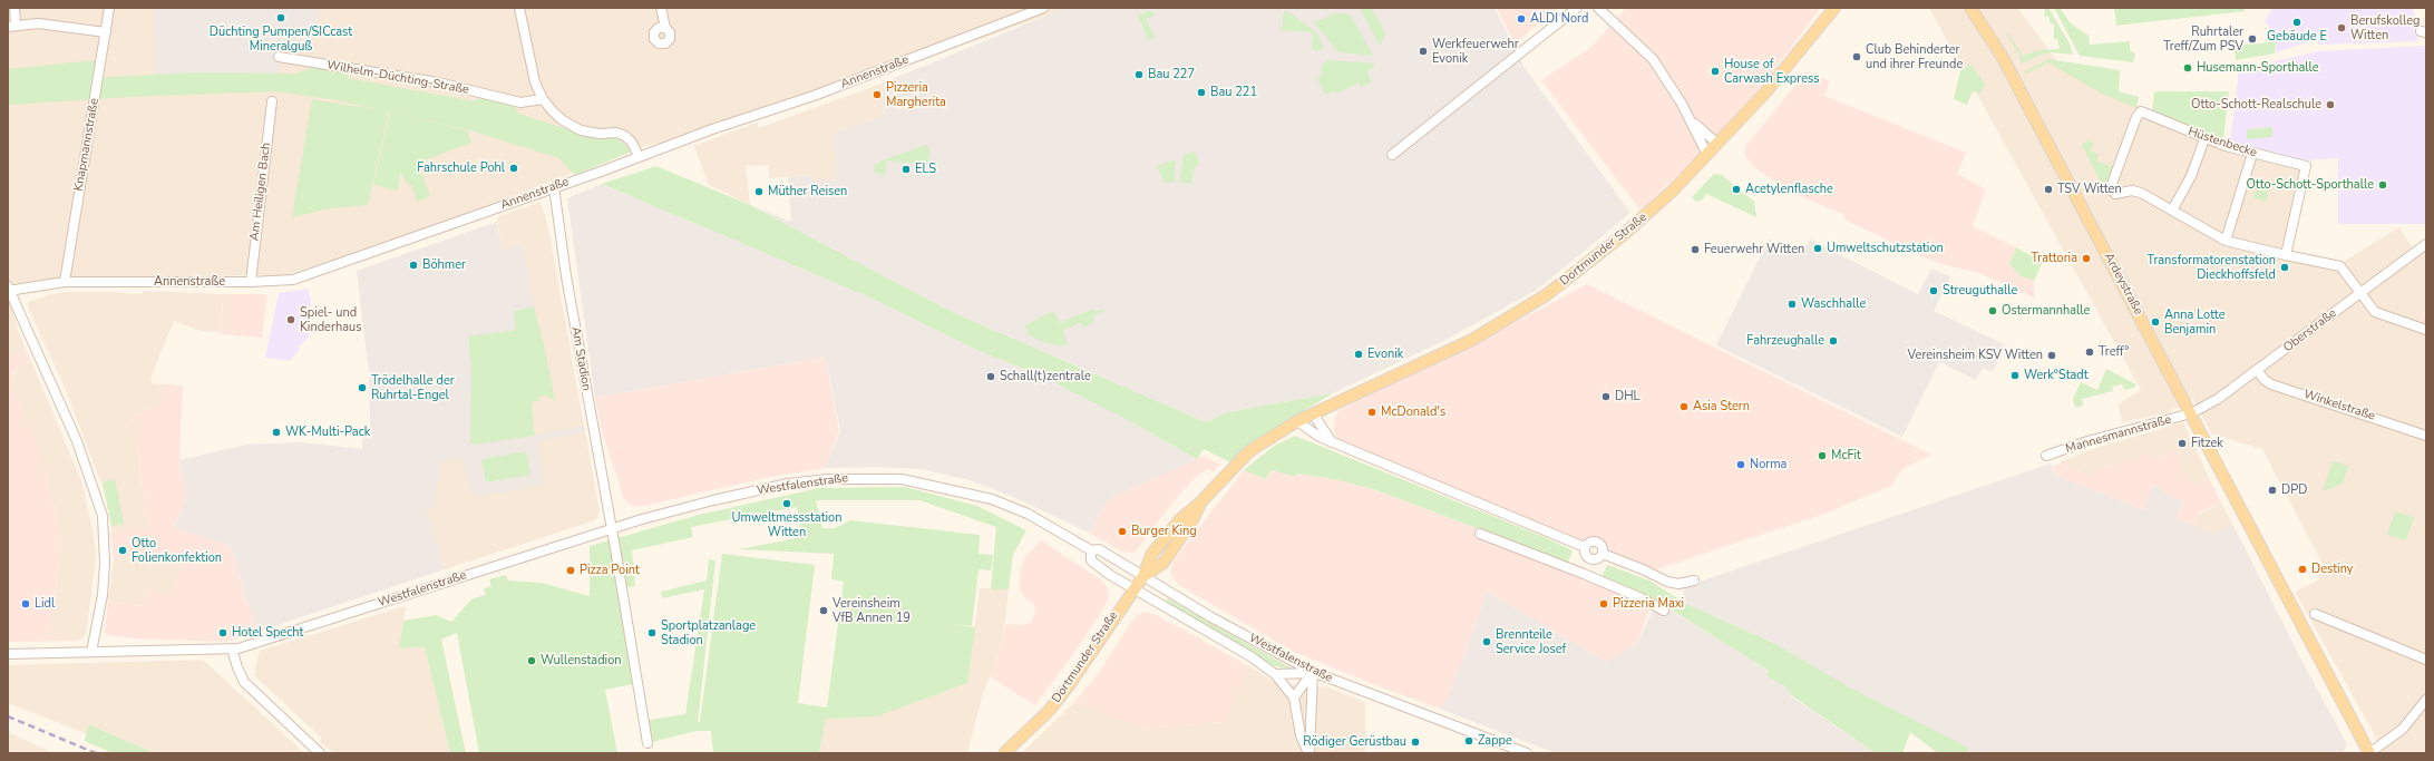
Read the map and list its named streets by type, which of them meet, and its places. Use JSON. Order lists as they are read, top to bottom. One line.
{"streets":{"main road":["Dortmunder Straße","Ardeystraße"],"street":["Annenstraße","Wilhelm-Düchting-Straße","Hüstenbecke","Knapmannstraße","Am Heiligen Bach","Oberstraße","Am Stadion","Winkelstraße","Mannesmannstraße","Westfalenstraße"]},"crossings":[["Annenstraße","Knapmannstraße"],["Annenstraße","Am Heiligen Bach"],["Annenstraße","Am Stadion"],["Dortmunder Straße","Westfalenstraße"],["Ardeystraße","Oberstraße"],["Ardeystraße","Mannesmannstraße"],["Oberstraße","Winkelstraße"],["Oberstraße","Mannesmannstraße"],["Am Stadion","Westfalenstraße"]],"places":["Düchting Pumpen/SICcast Mineralguß","ALDI Nord","Gebäude E","Berufskolleg Witten","Ruhrtaler Treff/Zum PSV","Werkfeuerwehr Evonik","Club Behinderter und ihrer Freunde","Husemann-Sporthalle","House of Carwash Express","Bau 227","Bau 221","Pizzeria Margherita","Otto-Schott-Realschule","Fahrschule Pohl","ELS","Otto-Schott-Sporthalle","Acetylenflasche","TSV Witten","Müther Reisen","Umweltschutzstation","Feuerwehr Witten","Trattoria","Böhmer","Transformatorenstation Dieckhoffsfeld","Streuguthalle","Waschhalle","Ostermannhalle","Spiel- und Kinderhaus","Anna Lotte Benjamin","Fahrzeughalle","Treff°","Evonik","Vereinsheim KSV Witten","Werk°Stadt","Schall(t)zentrale","Trödelhalle der Ruhrtal-Engel","DHL","Asia Stern","McDonald's","WK-Multi-Pack","Fitzek","McFit","Norma","DPD","Umweltmessstation Witten","Burger King","Otto Folienkonfektion","Destiny","Pizza Point","Lidl","Pizzeria Maxi","Vereinsheim VfB Annen 19","Hotel Specht","Sportplatzanlage Stadion","Brennteile Service Josef","Wullenstadion","Zappe","Rödiger Gerüstbau"]}
